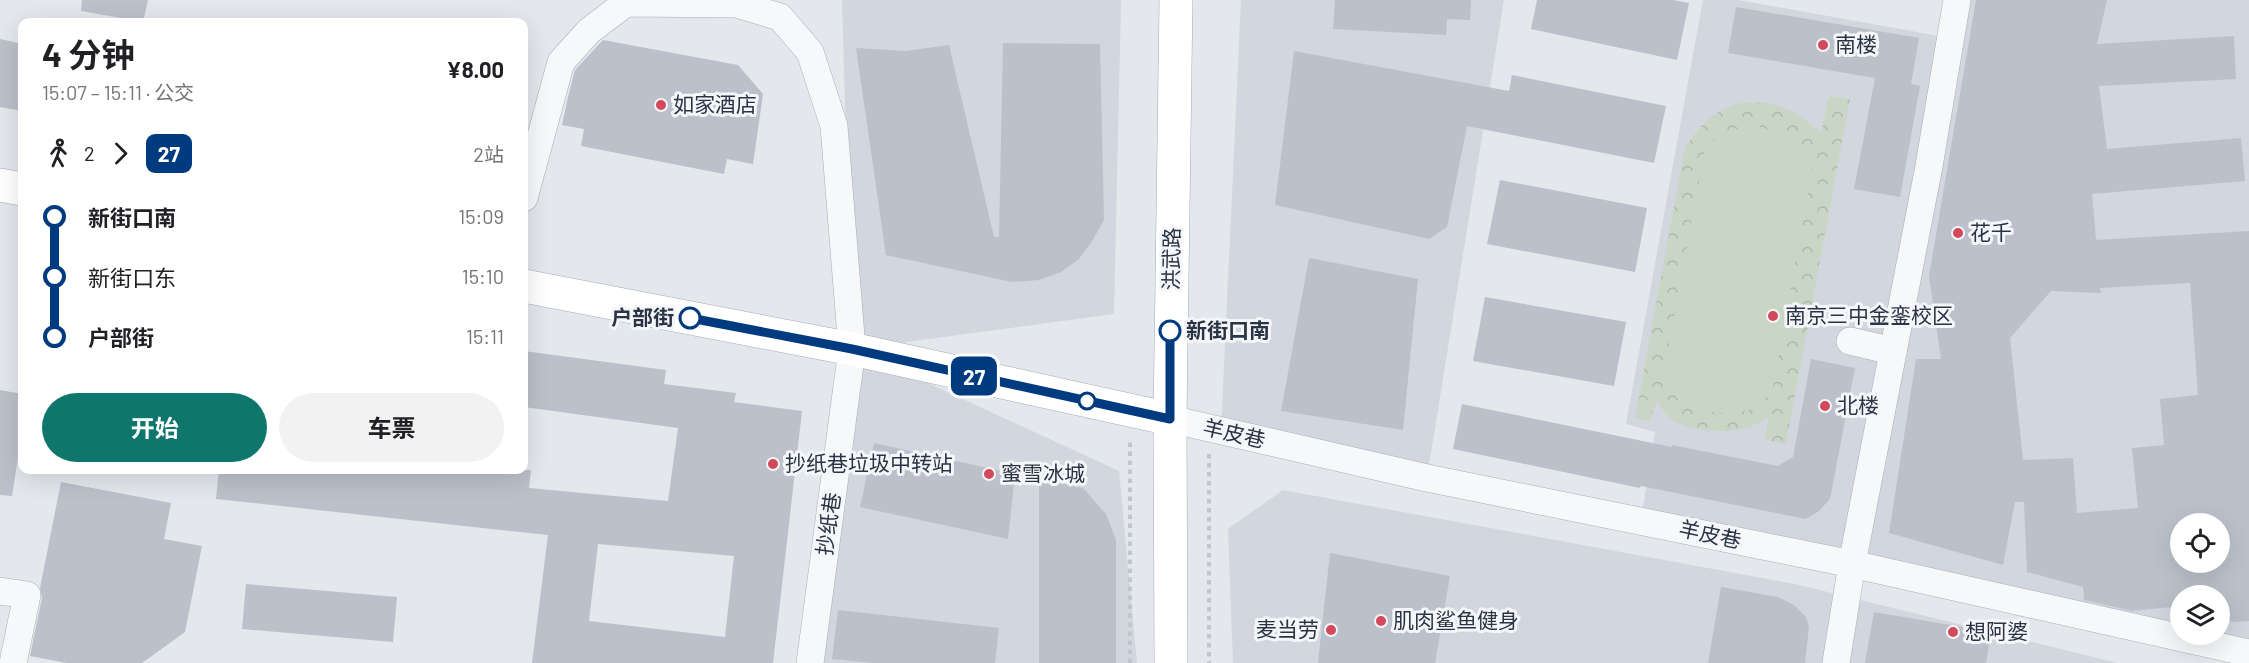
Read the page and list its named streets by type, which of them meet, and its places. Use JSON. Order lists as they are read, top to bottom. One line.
{"streets":{"main road":["洪武路"],"street":["羊皮巷","抄纸巷"]},"crossings":[["洪武路","羊皮巷"]],"places":["南楼","如家酒店","花千","南京三中金銮校区","户部街","新街口南","北楼","抄纸巷垃圾中转站","蜜雪冰城","肌肉鲨鱼健身","麦当劳","想阿婆"],"lines":["bus line 27"],"page":{"on_map":"27","heading":["4 分钟","15:07 – 15:11 · 公交","¥8.00"],"legs":["2","27","2站"],"list":[{"name":"新街口南","value":"15:09"},{"name":"新街口东","value":"15:10"},{"name":"户部街","value":"15:11"}],"buttons":["开始","车票"]}}
